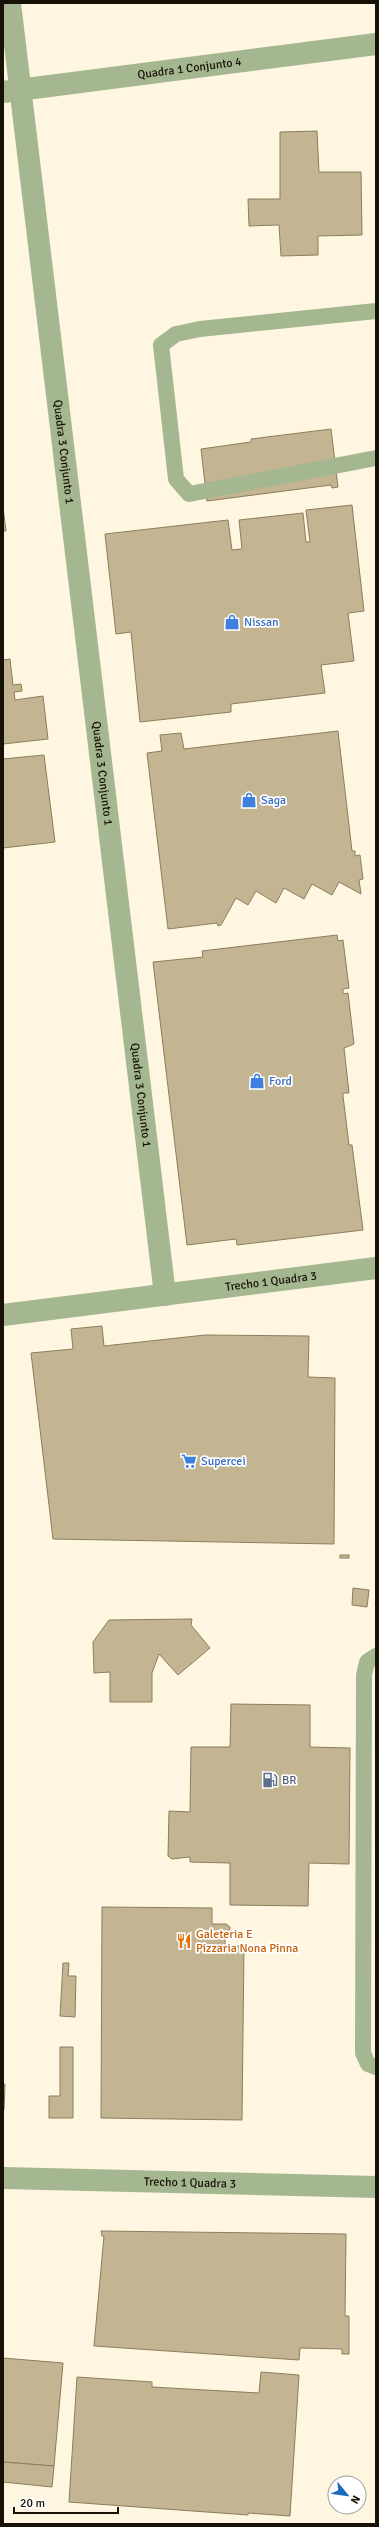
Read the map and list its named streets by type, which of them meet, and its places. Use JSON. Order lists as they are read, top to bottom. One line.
{"streets":{"street":["Quadra 1 Conjunto 4","Quadra 3 Conjunto 1","Trecho 1 Quadra 3"]},"crossings":[["Quadra 1 Conjunto 4","Quadra 3 Conjunto 1"],["Quadra 3 Conjunto 1","Trecho 1 Quadra 3"]],"places":{"shop":["Nissan","Saga","Ford"],"supermarket":["Supercei"],"fuel station":["BR"],"restaurant":["Galeteria E Pizzaria Nona Pinna"]},"scale_bar":"20 m","north":"bottom right"}
